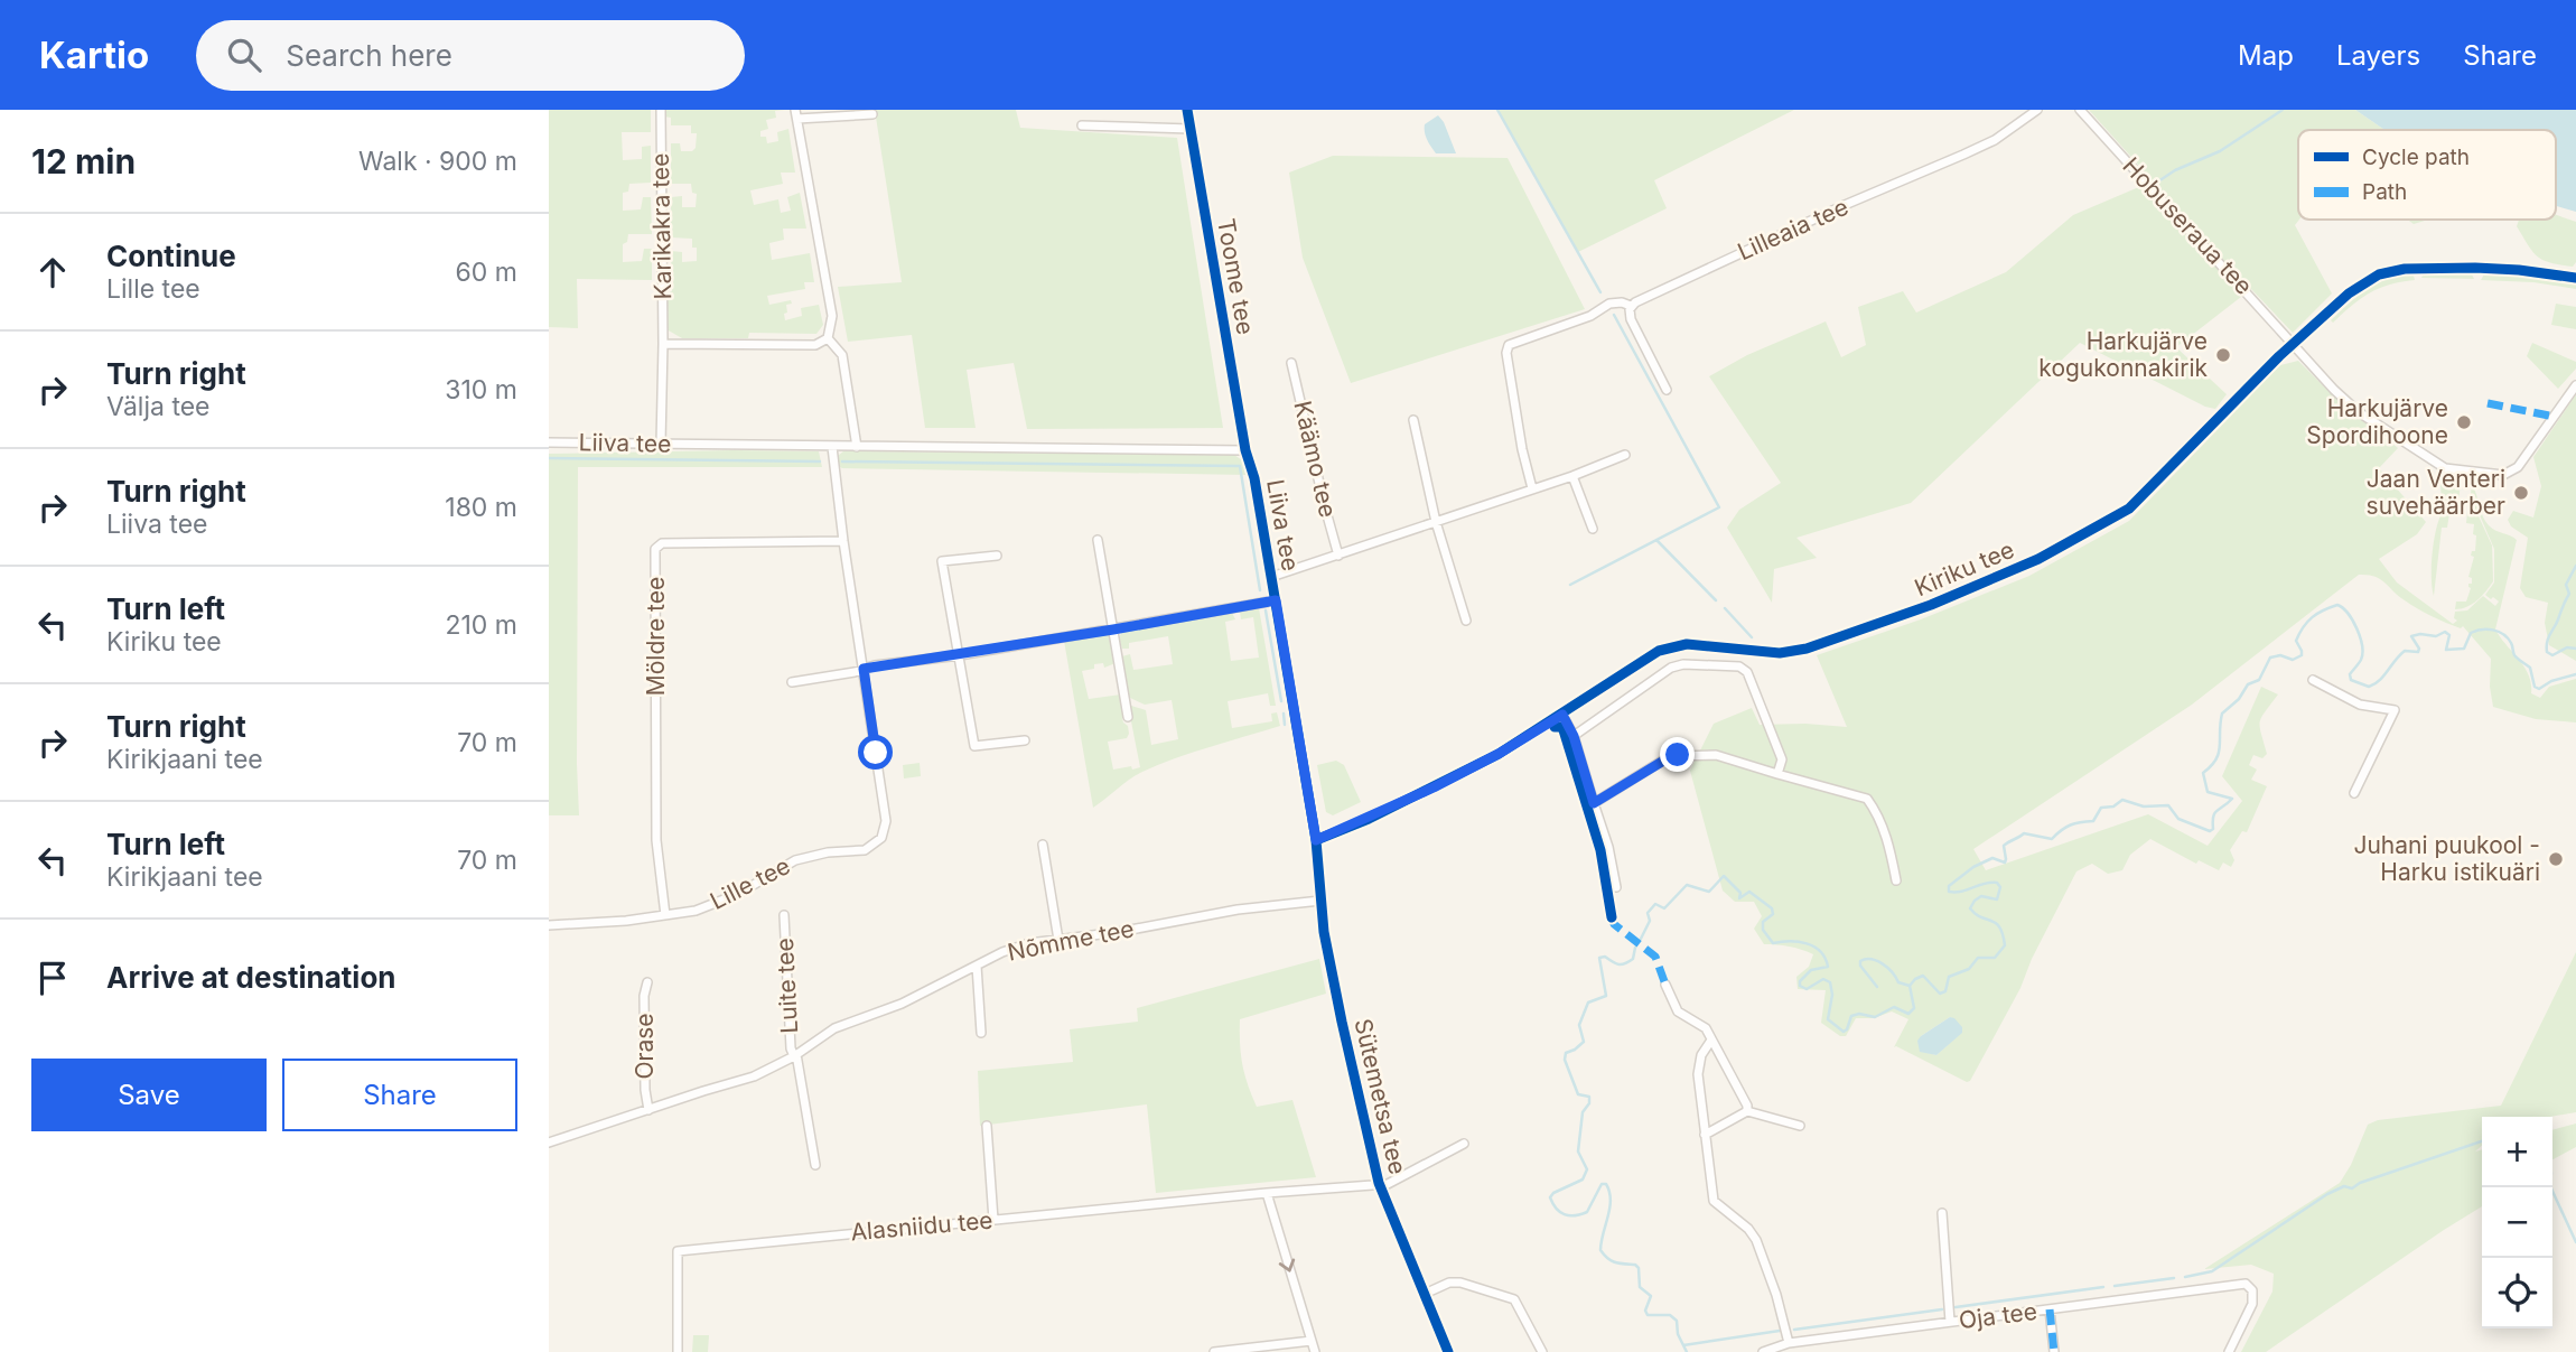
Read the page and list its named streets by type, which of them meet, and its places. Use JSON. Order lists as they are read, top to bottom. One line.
{"streets":{"street":["Karikakra tee","Hobuseraua tee","Lilleaia tee","Toome tee","Liiva tee","Käämo tee","Kiriku tee","Möldre tee","Lille tee","Nõmme tee","Luite tee","Orase","Sütemetsa tee","Alasniidu tee","Oja tee"]},"crossings":[["Karikakra tee","Liiva tee"],["Hobuseraua tee","Kiriku tee"],["Toome tee","Liiva tee"],["Liiva tee","Kiriku tee"],["Liiva tee","Lille tee"],["Liiva tee","Sütemetsa tee"],["Kiriku tee","Sütemetsa tee"],["Möldre tee","Lille tee"],["Nõmme tee","Luite tee"],["Nõmme tee","Orase"],["Nõmme tee","Sütemetsa tee"],["Sütemetsa tee","Alasniidu tee"]],"places":["Harkujärve kogukonnakirik","Harkujärve Spordihoone","Jaan Venteri suvehäärber","Juhani puukool - Harku istikuäri"],"legend":["Cycle path","Path"],"page":{"header":"Kartio","search":"Search here","nav":["Map","Layers","Share"],"heading":["12 min","Walk · 900 m"],"list":[["Continue","Lille tee","60 m"],["Turn right","Välja tee","310 m"],["Turn right","Liiva tee","180 m"],["Turn left","Kiriku tee","210 m"],["Turn right","Kirikjaani tee","70 m"],["Turn left","Kirikjaani tee","70 m"],"Arrive at destination"],"buttons":["Save","Share"],"map_buttons":["+","−"]}}
